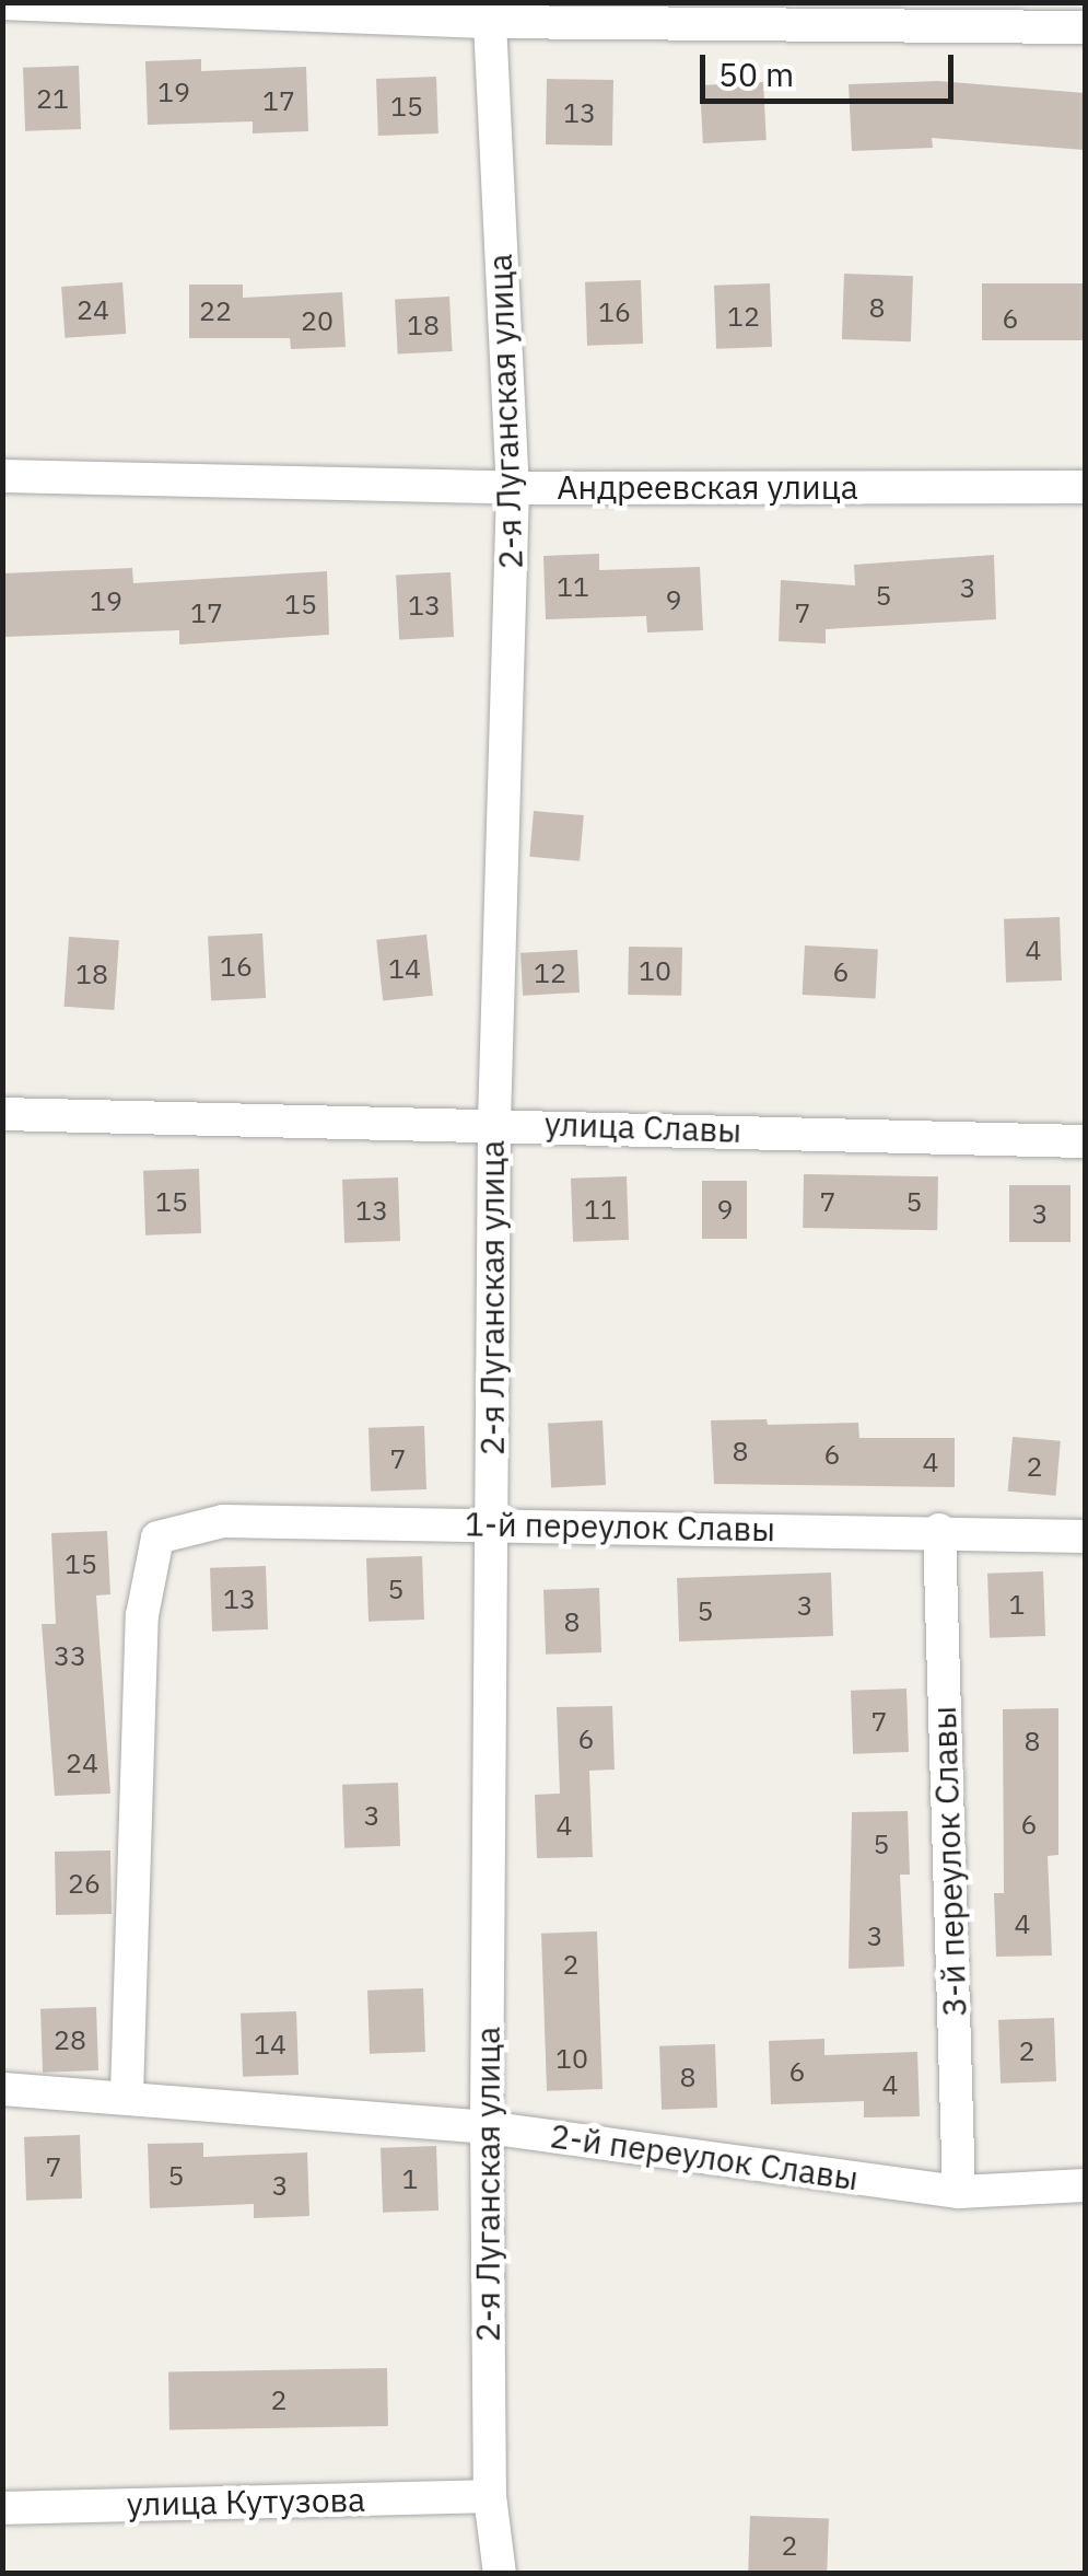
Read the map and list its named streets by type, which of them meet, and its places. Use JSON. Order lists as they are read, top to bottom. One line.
{"streets":{"street":["2-я Луганская улица","Андреевская улица","улица Славы","1-й переулок Славы","3-й переулок Славы","2-й переулок Славы","улица Кутузова"]},"crossings":[["2-я Луганская улица","Андреевская улица"],["2-я Луганская улица","улица Славы"],["2-я Луганская улица","1-й переулок Славы"],["2-я Луганская улица","2-й переулок Славы"],["2-я Луганская улица","улица Кутузова"],["1-й переулок Славы","3-й переулок Славы"],["1-й переулок Славы","2-й переулок Славы"],["3-й переулок Славы","2-й переулок Славы"]],"house_numbers":["19","21","17","15","13","8","24","22","16","12","6","20","18","11","3","5","9","19","15","13","17","7","4","16","14","10","6","12","18","15","7","5","11","9","13","3","8","6","7","4","2","15","5","13","1","3","5","8","33","7","6","8","24","3","6","4","5","26","4","3","2","28","14","2","10","6","8","4","7","5","1","3","2","2"],"scale_bar":"50 m"}
